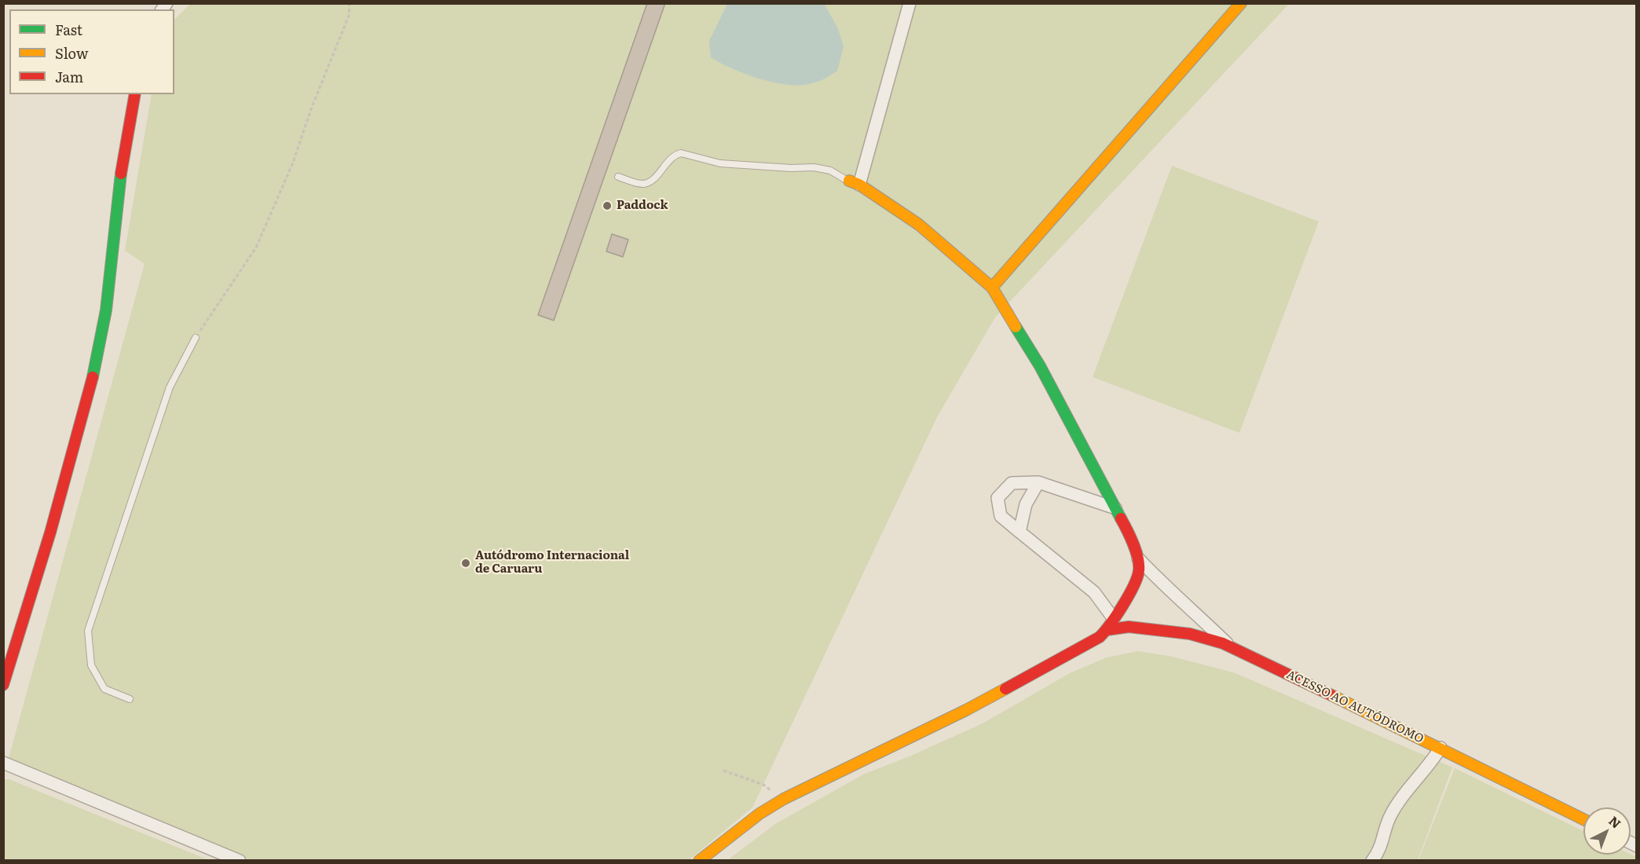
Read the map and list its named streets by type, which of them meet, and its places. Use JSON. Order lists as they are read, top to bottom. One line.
{"streets":{"street":["ACESSO AO AUTÓDROMO"]},"places":["Paddock","Autódromo Internacional de Caruaru"],"legend":["Fast","Slow","Jam"],"north":"top right"}
